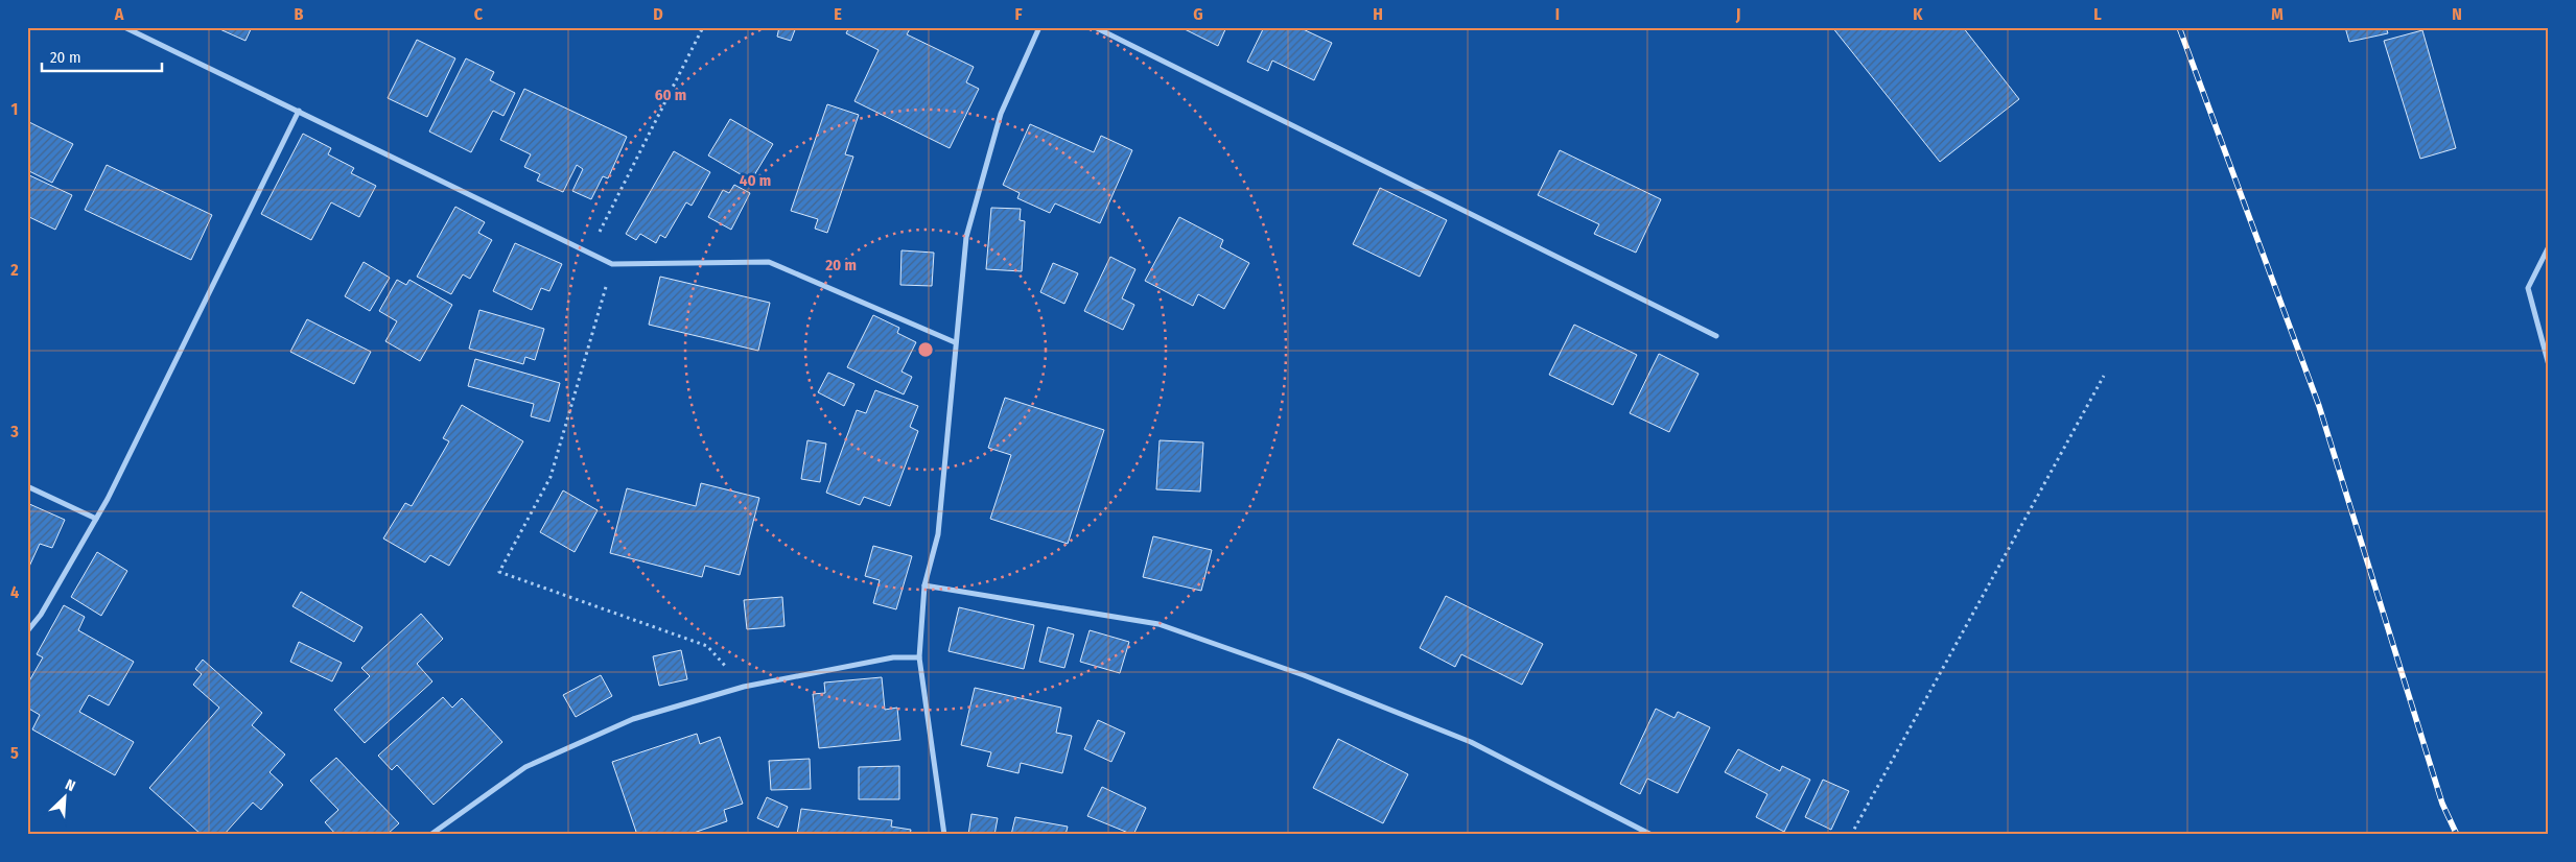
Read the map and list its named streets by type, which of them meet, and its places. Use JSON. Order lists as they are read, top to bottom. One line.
{"scale_bar":"20 m","north":"top right","grid":{"columns":["A","B","C","D","E","F","G","H","I","J","K","L","M","N"],"rows":["1","2","3","4","5"]},"rings":["60 m","40 m","20 m"]}
